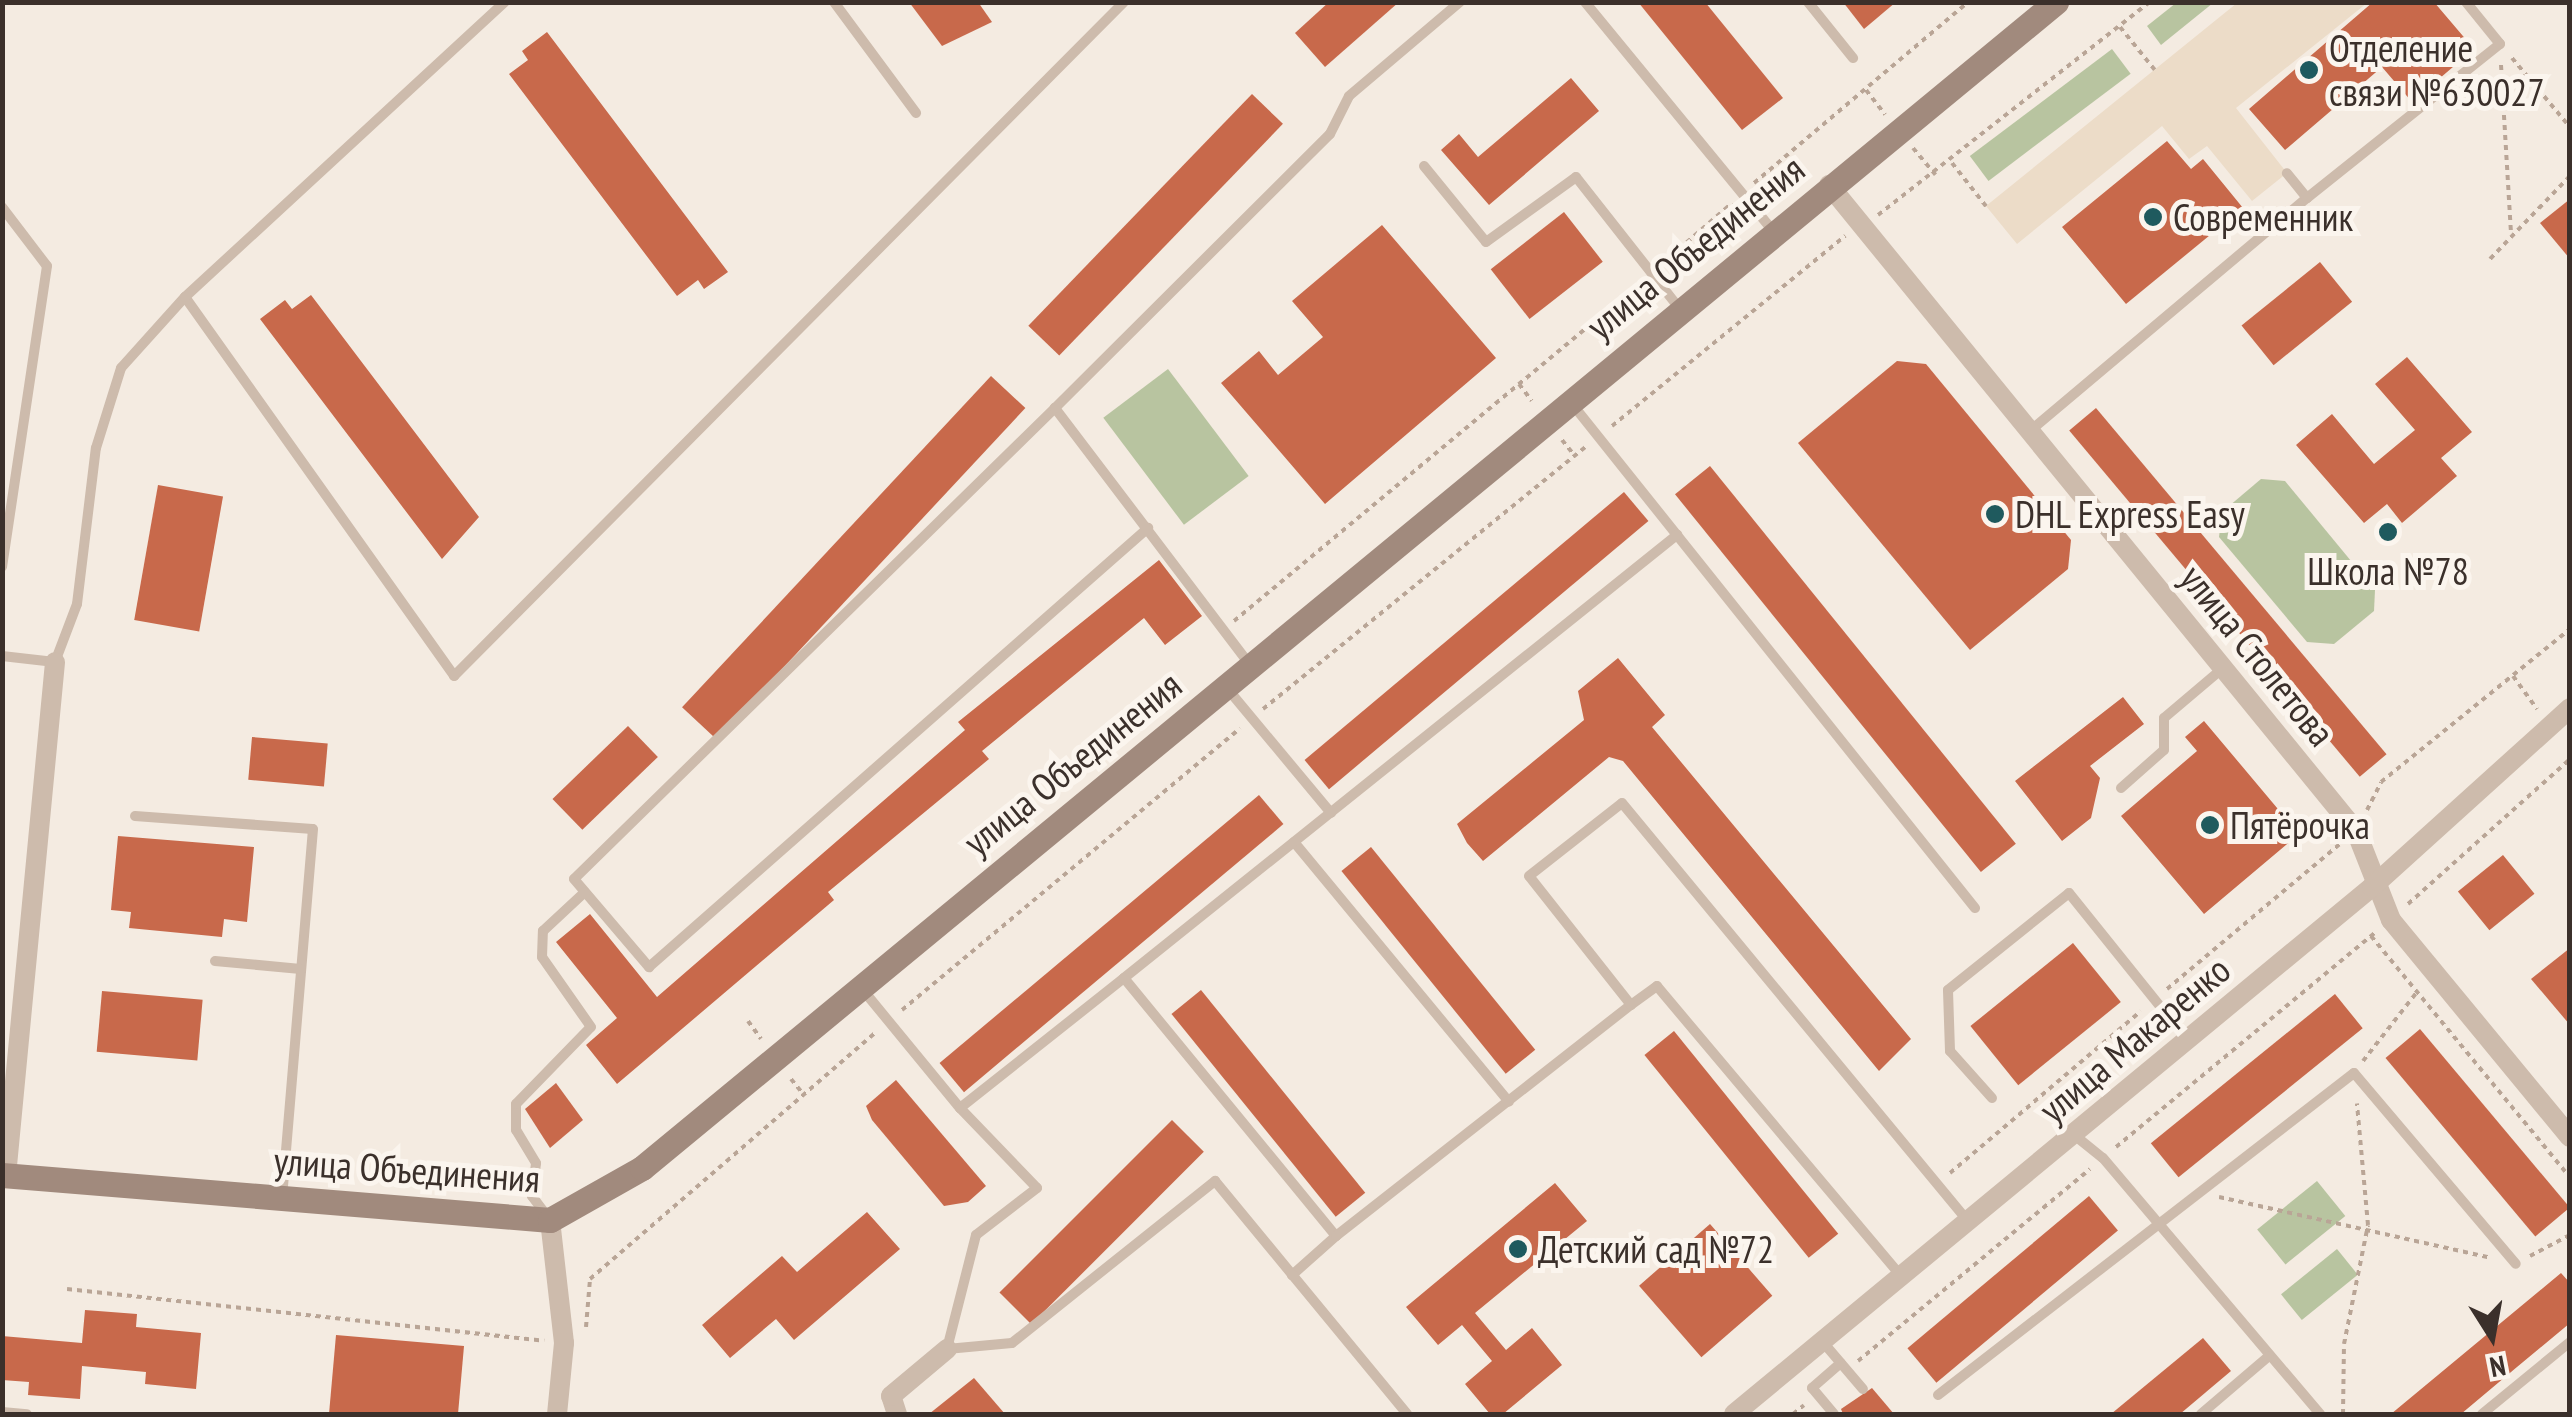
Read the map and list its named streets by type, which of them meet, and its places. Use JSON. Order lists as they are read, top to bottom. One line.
{"streets":{"street":["улица Объединения","улица Столетова","улица Макаренко"]},"crossings":[["улица Объединения","улица Столетова"],["улица Столетова","улица Макаренко"]],"places":["Отделение связи №630027","Современник","DHL Express Easy","Школа №78","Пятёрочка","Детский сад №72"],"north":"bottom"}
